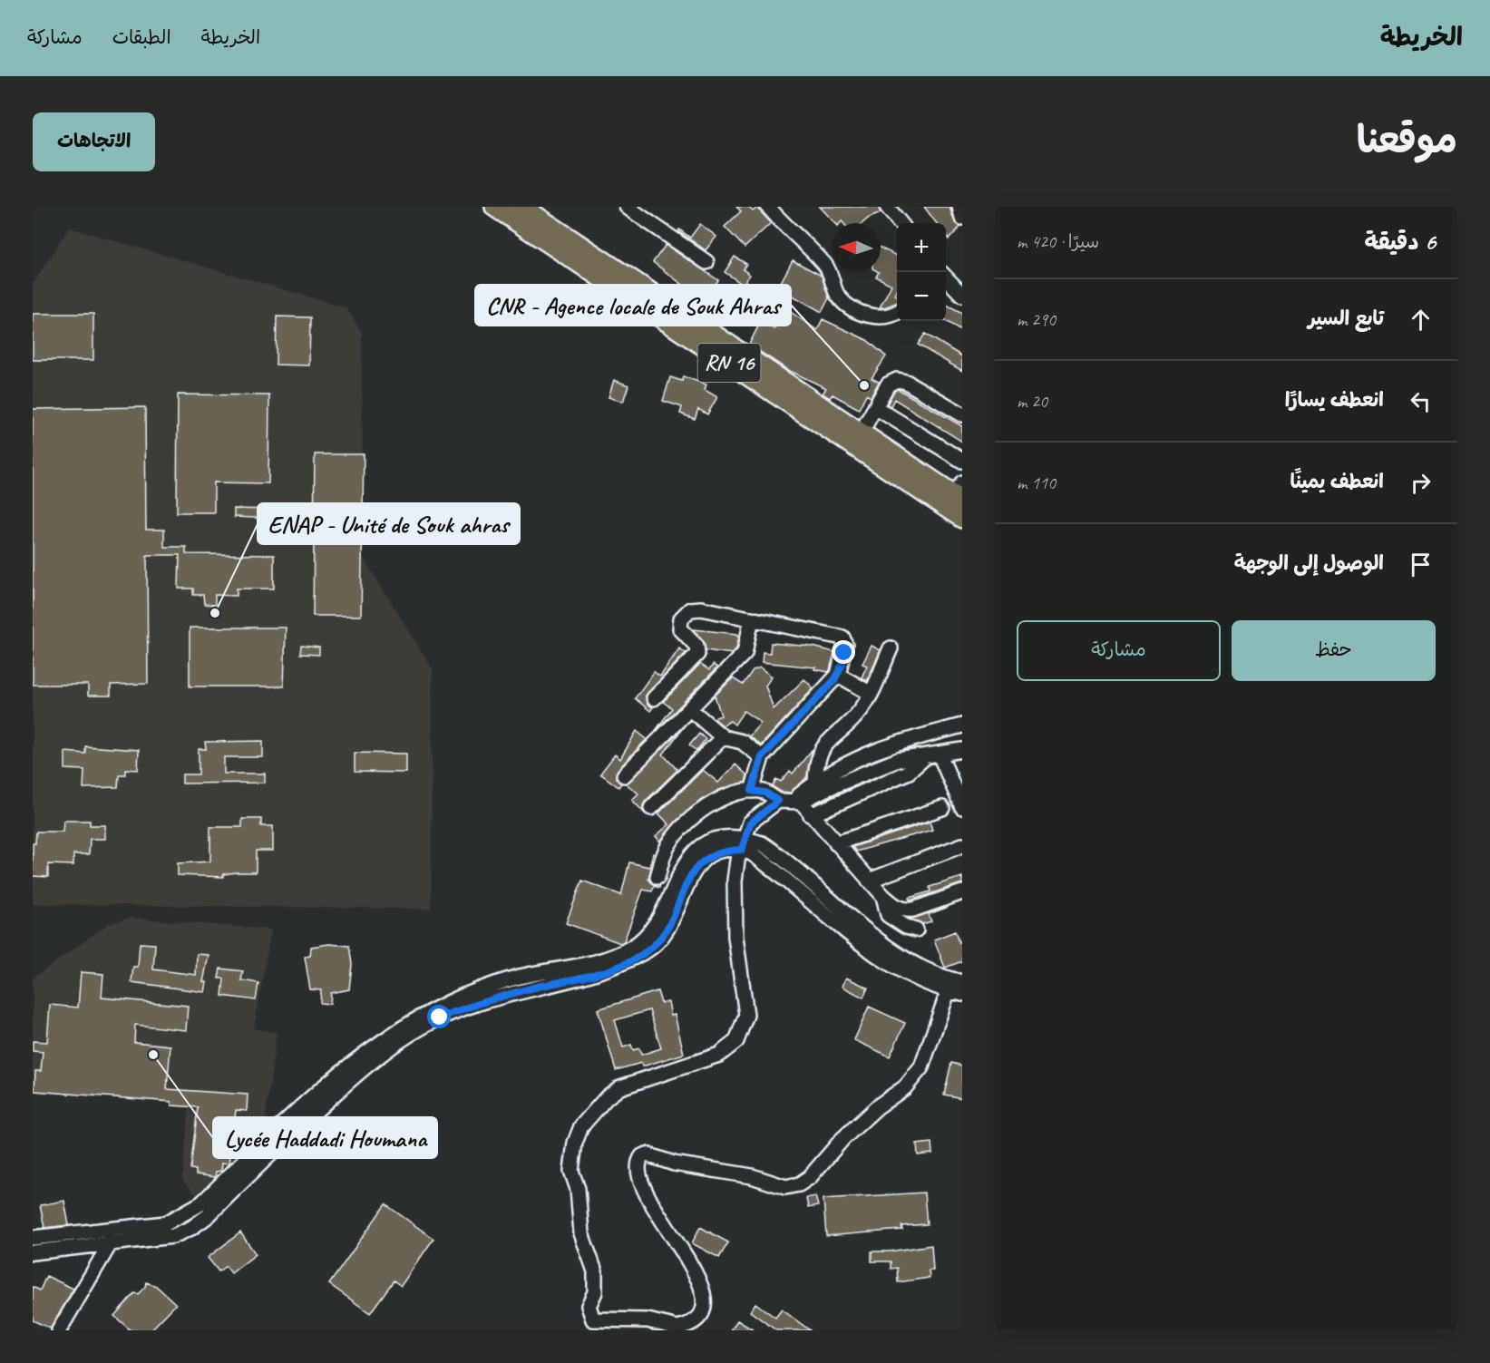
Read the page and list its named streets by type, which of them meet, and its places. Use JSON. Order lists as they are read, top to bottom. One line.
{"streets":{"highway":["RN 16"]},"places":["CNR - Agence locale de Souk Ahras","ENAP - Unité de Souk ahras","Lycée Haddadi Houmana"],"north":"left","page":{"header":"الخريطة","nav":["الخريطة","الطبقات","مشاركة"],"title":"موقعنا","buttons":["الاتجاهات",["حفظ","مشاركة"]],"heading":["6 دقيقة","سيرًا · 420 m"],"map_buttons":["+","−"],"list":[["تابع السير","290 m"],["انعطف يسارًا","20 m"],["انعطف يمينًا","110 m"],"الوصول إلى الوجهة"]}}
